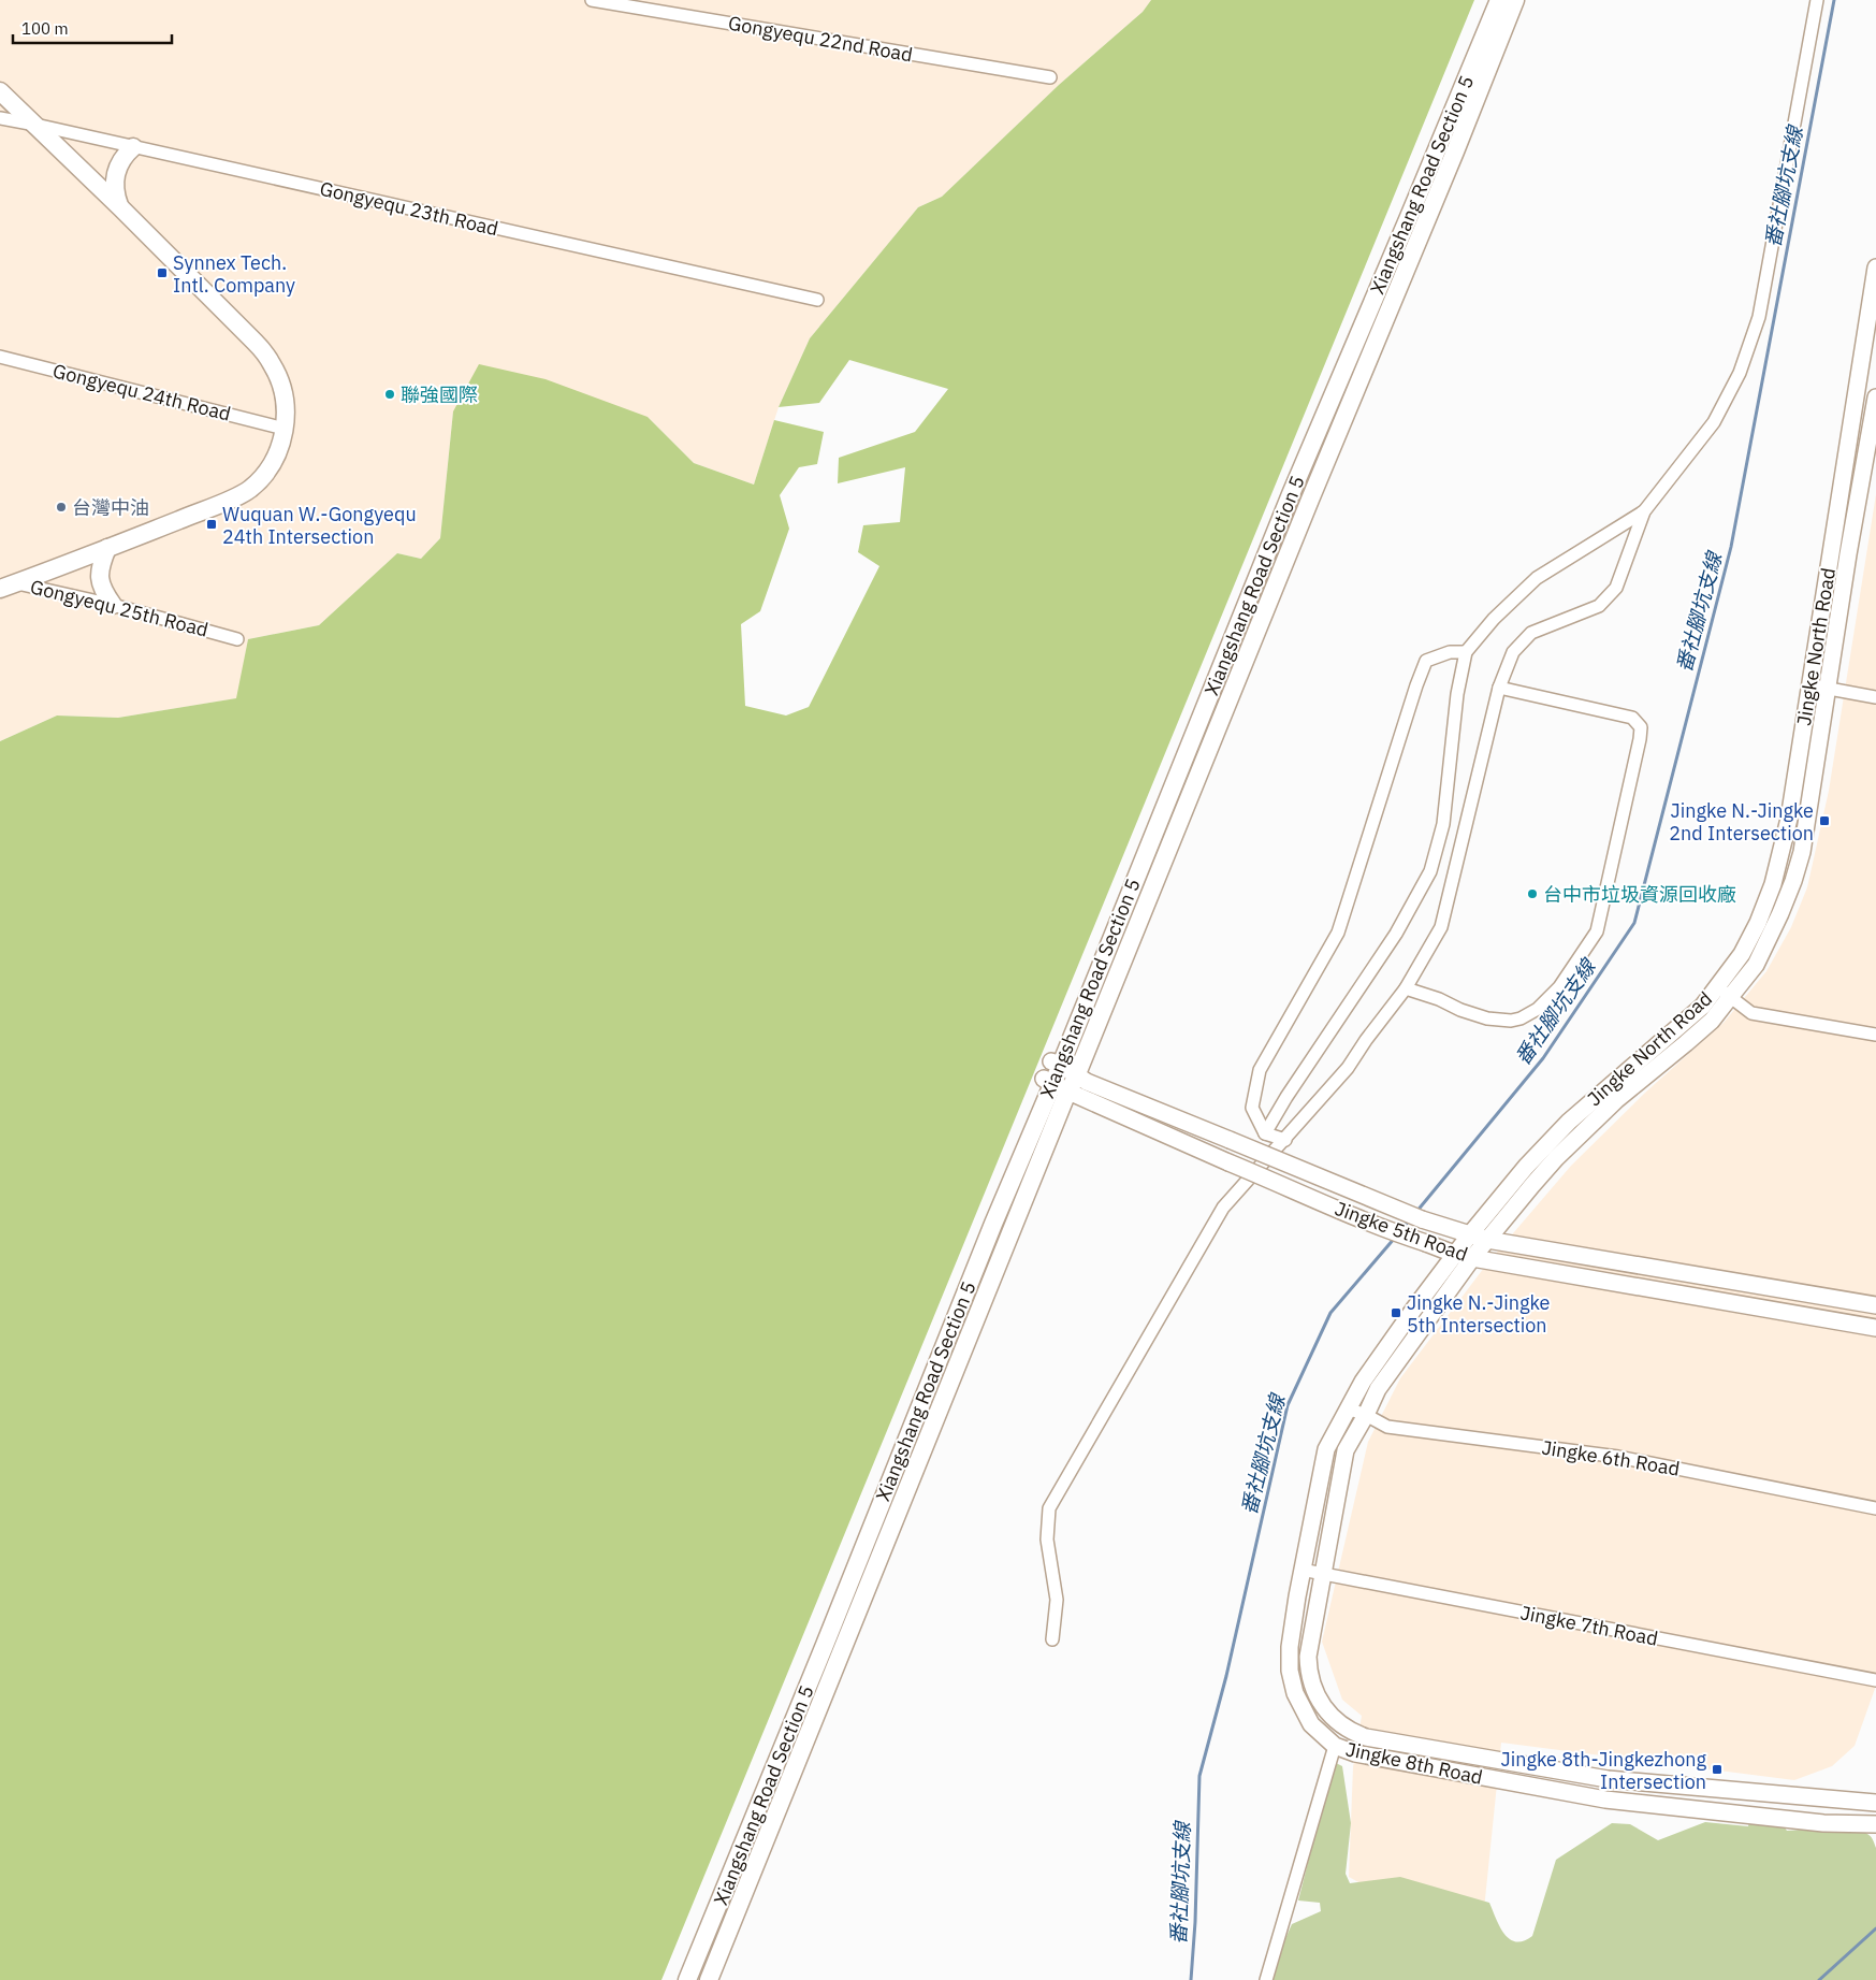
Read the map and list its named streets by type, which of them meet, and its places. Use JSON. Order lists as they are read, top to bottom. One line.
{"streets":{"main road":["Xiangshang Road Section 5"],"street":["Gongyequ 22nd Road","Gongyequ 23th Road","Gongyequ 24th Road","Gongyequ 25th Road","Jingke North Road","Jingke 5th Road","Jingke 6th Road","Jingke 7th Road","Jingke 8th Road"]},"crossings":[["Xiangshang Road Section 5","Jingke 5th Road"],["Jingke North Road","Jingke 5th Road"],["Jingke North Road","Jingke 6th Road"],["Jingke North Road","Jingke 7th Road"],["Jingke North Road","Jingke 8th Road"],["Jingke 7th Road","Jingke 8th Road"]],"water":["番社腳坑支線"],"places":{"transit":["Synnex Tech. Intl. Company","Wuquan W.-Gongyequ 24th Intersection","Jingke N.-Jingke 2nd Intersection","Jingke N.-Jingke 5th Intersection","Jingke 8th-Jingkezhong Intersection"],"other":["聯強國際","台灣中油","台中市垃圾資源回收廠"]},"scale_bar":"100 m"}
